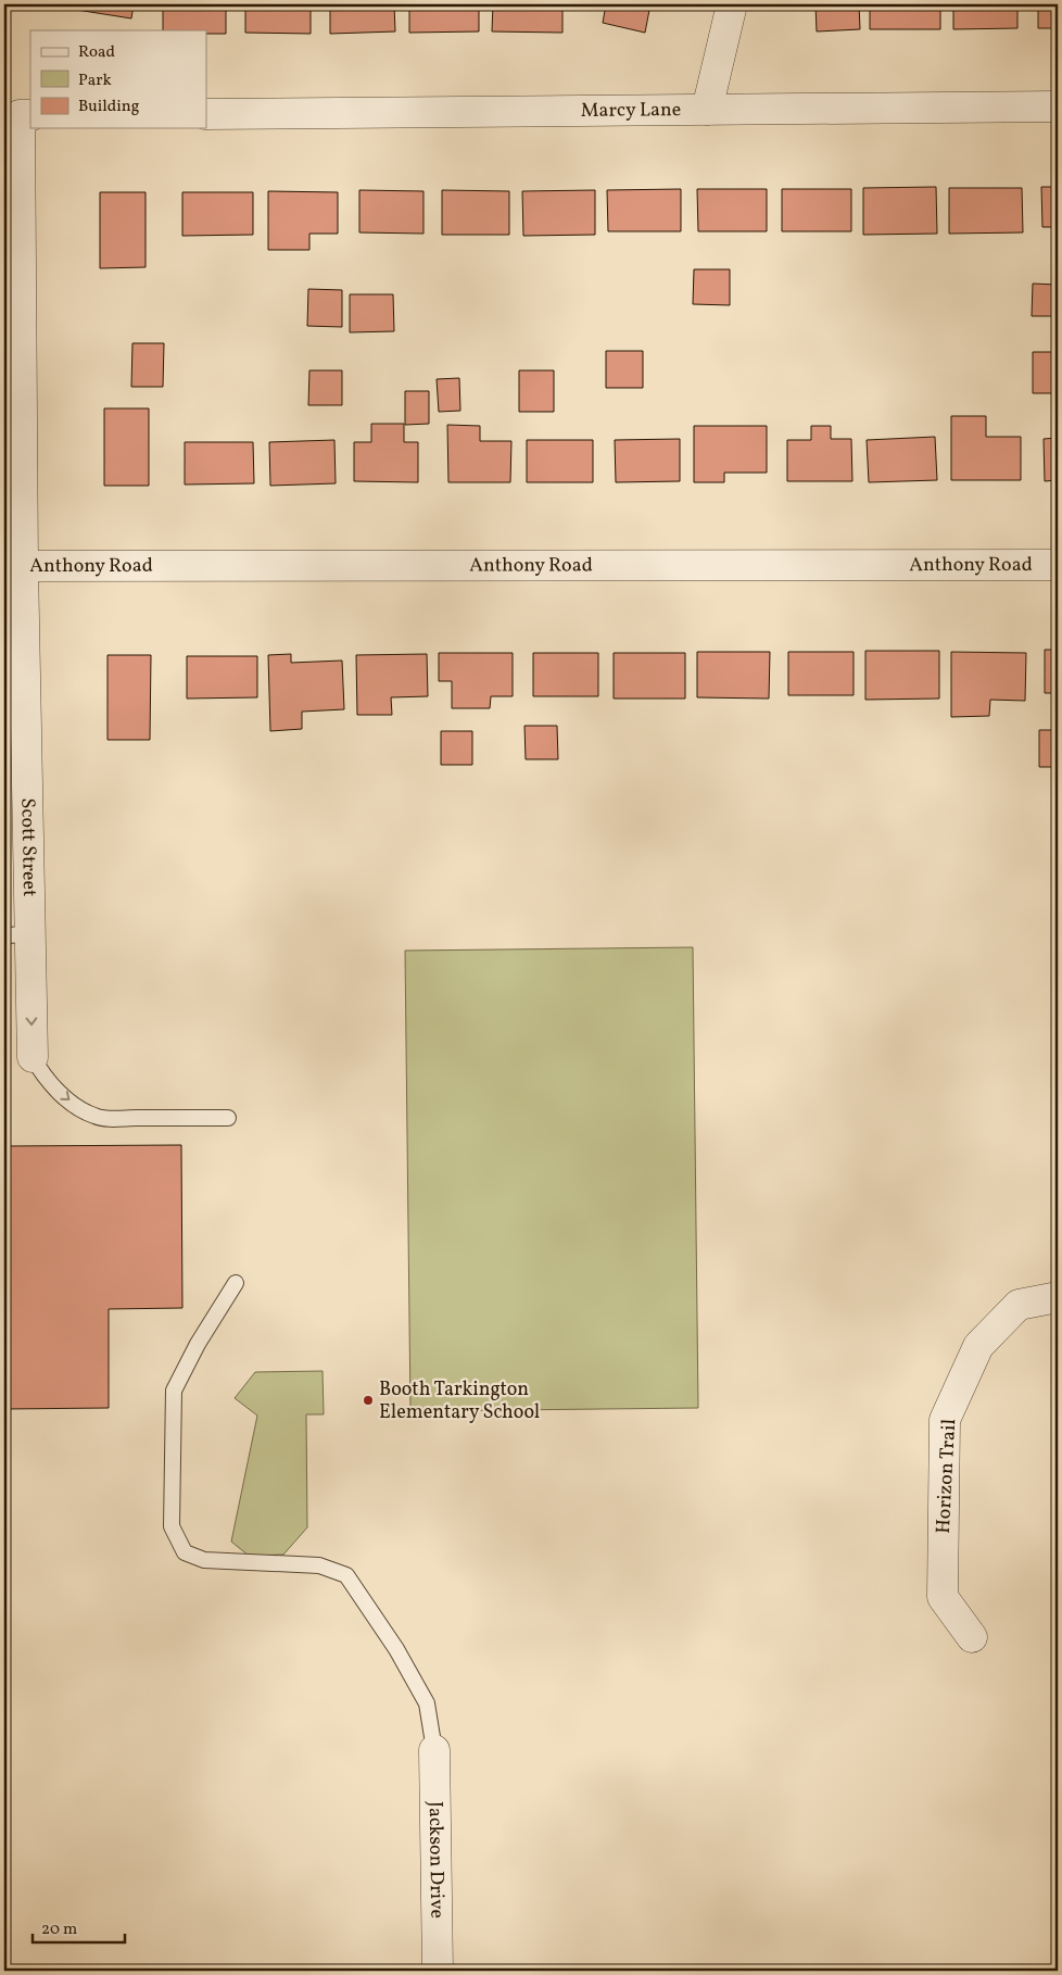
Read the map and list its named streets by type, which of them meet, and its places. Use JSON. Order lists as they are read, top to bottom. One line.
{"streets":{"street":["Marcy Lane","Anthony Road","Scott Street","Horizon Trail","Jackson Drive"]},"crossings":[["Anthony Road","Scott Street"]],"places":["Booth Tarkington Elementary School"],"legend":["Road","Park","Building"],"scale_bar":"20 m"}
